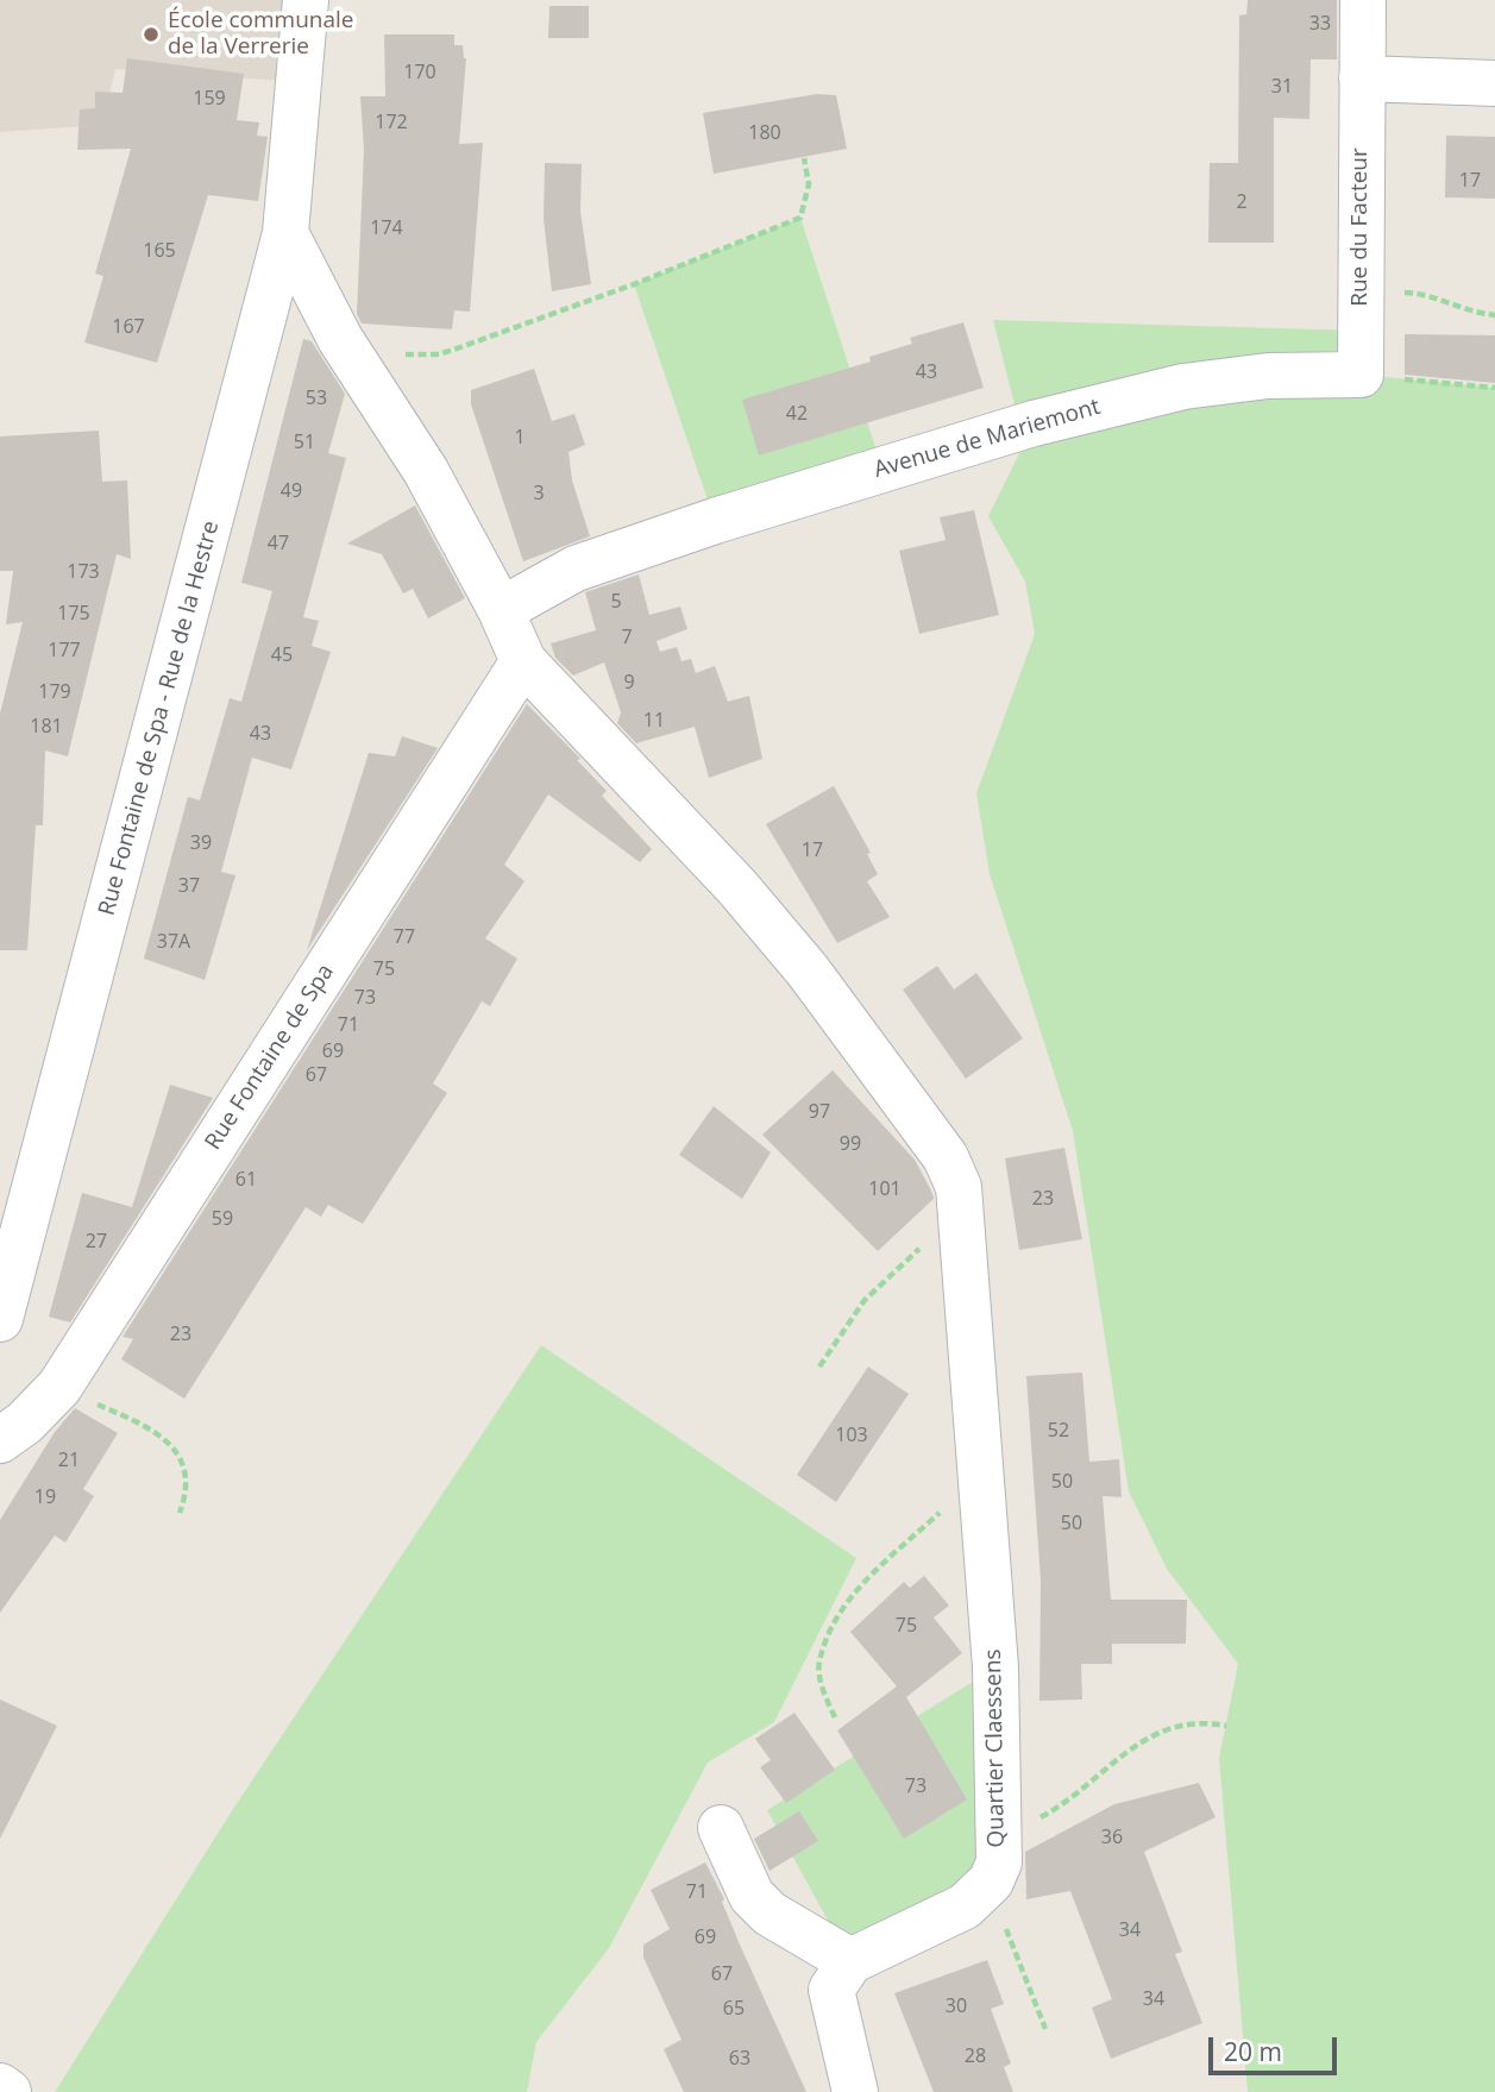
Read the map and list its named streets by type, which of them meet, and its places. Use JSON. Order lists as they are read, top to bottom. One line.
{"streets":{"street":["Rue du Facteur","Avenue de Mariemont","Rue Fontaine de Spa - Rue de la Hestre","Rue Fontaine de Spa","Quartier Claessens"]},"crossings":[["Rue du Facteur","Avenue de Mariemont"],["Avenue de Mariemont","Quartier Claessens"],["Rue Fontaine de Spa - Rue de la Hestre","Quartier Claessens"],["Rue Fontaine de Spa","Quartier Claessens"]],"places":["École communale de la Verrerie"],"house_numbers":["33","170","31","159","172","180","17","2","174","165","167","43","53","42","1","51","49","3","47","173","5","175","7","177","45","9","179","11","181","43","39","17","37","77","37A","75","73","71","69","67","97","99","61","101","23","59","27","23","52","103","21","50","19","50","75","73","36","71","34","69","67","34","30","65","28","63"],"scale_bar":"20 m"}
